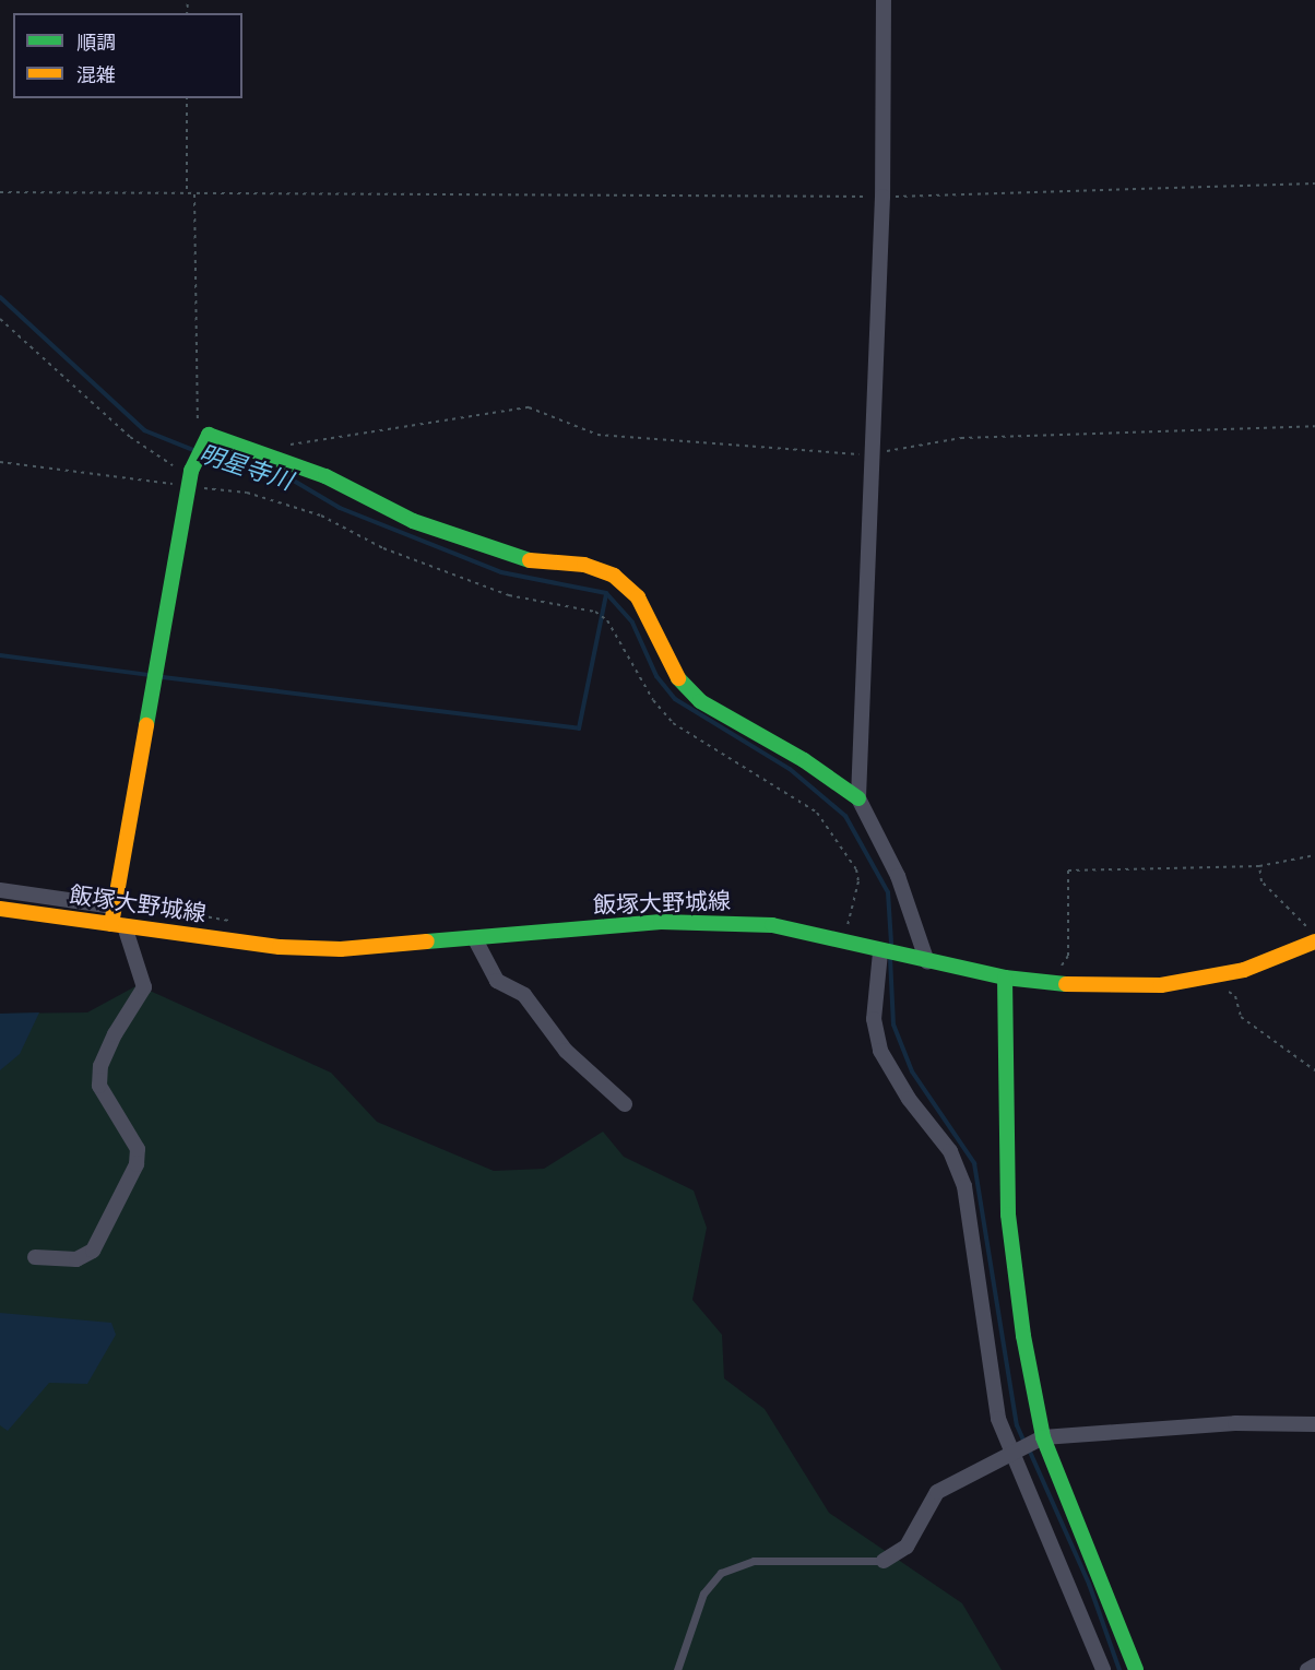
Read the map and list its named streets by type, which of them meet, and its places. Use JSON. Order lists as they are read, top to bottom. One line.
{"streets":{"street":["飯塚大野城線"]},"water":["明星寺川"],"legend":["順調","混雑"]}
